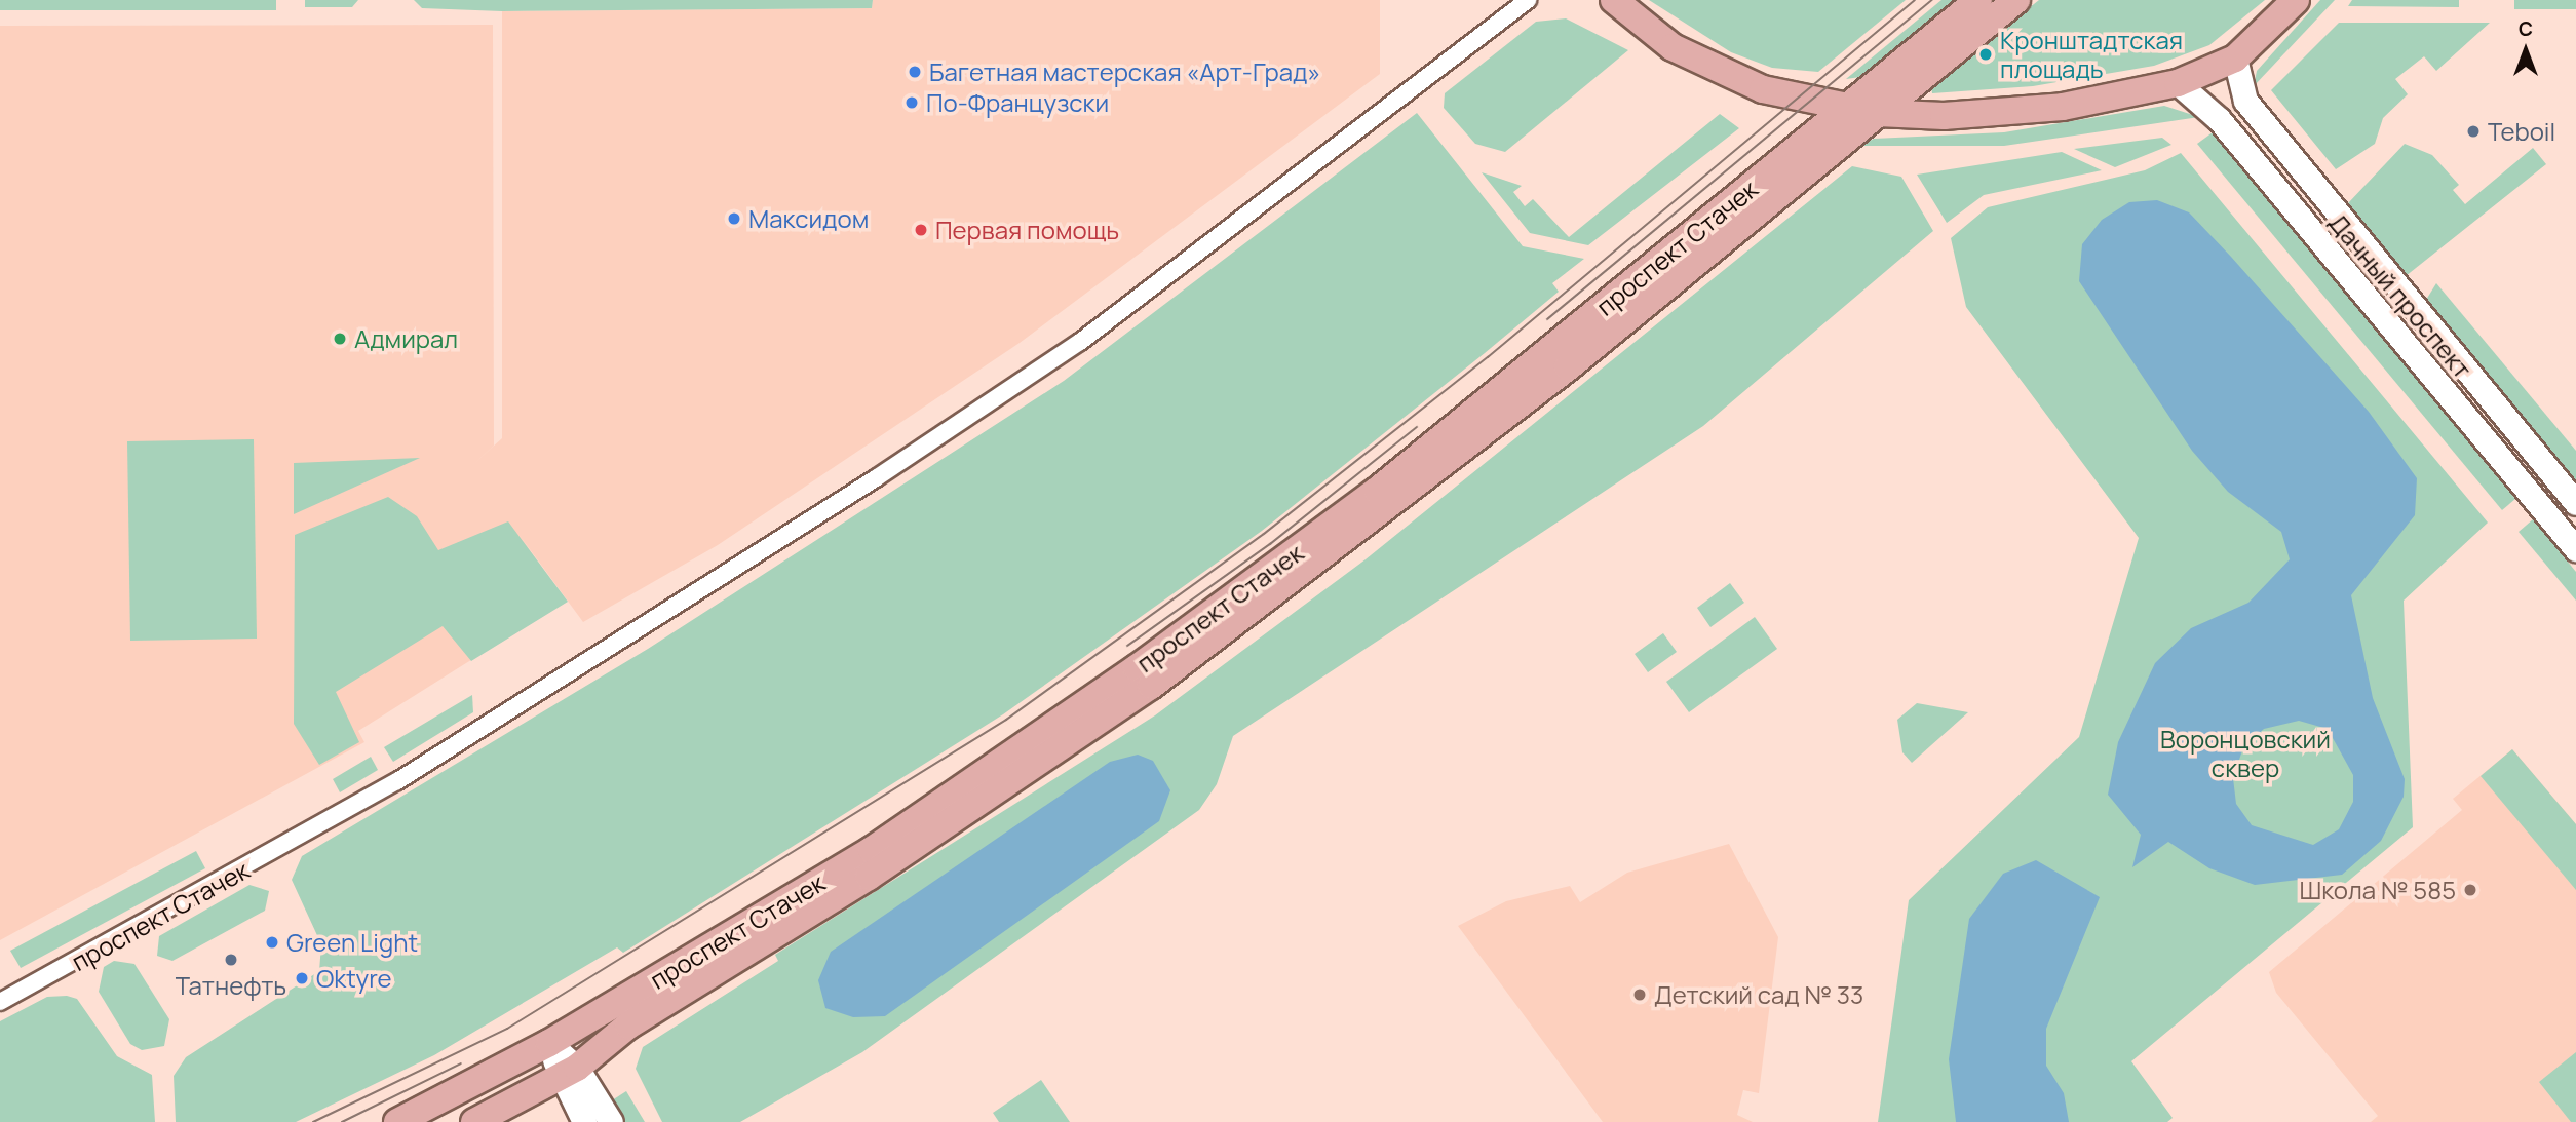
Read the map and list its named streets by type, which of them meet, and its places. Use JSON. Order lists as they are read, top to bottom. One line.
{"streets":{"main road":["проспект Стачек","Дачный проспект"]},"parks":["Воронцовский сквер"],"places":["Кронштадтская площадь","Багетная мастерская «Арт-Град»","По-Французски","Teboil","Максидом","Первая помощь","Адмирал","Школа № 585","Green Light","Татнефть","Oktyre","Детский сад № 33"],"north":"top"}
